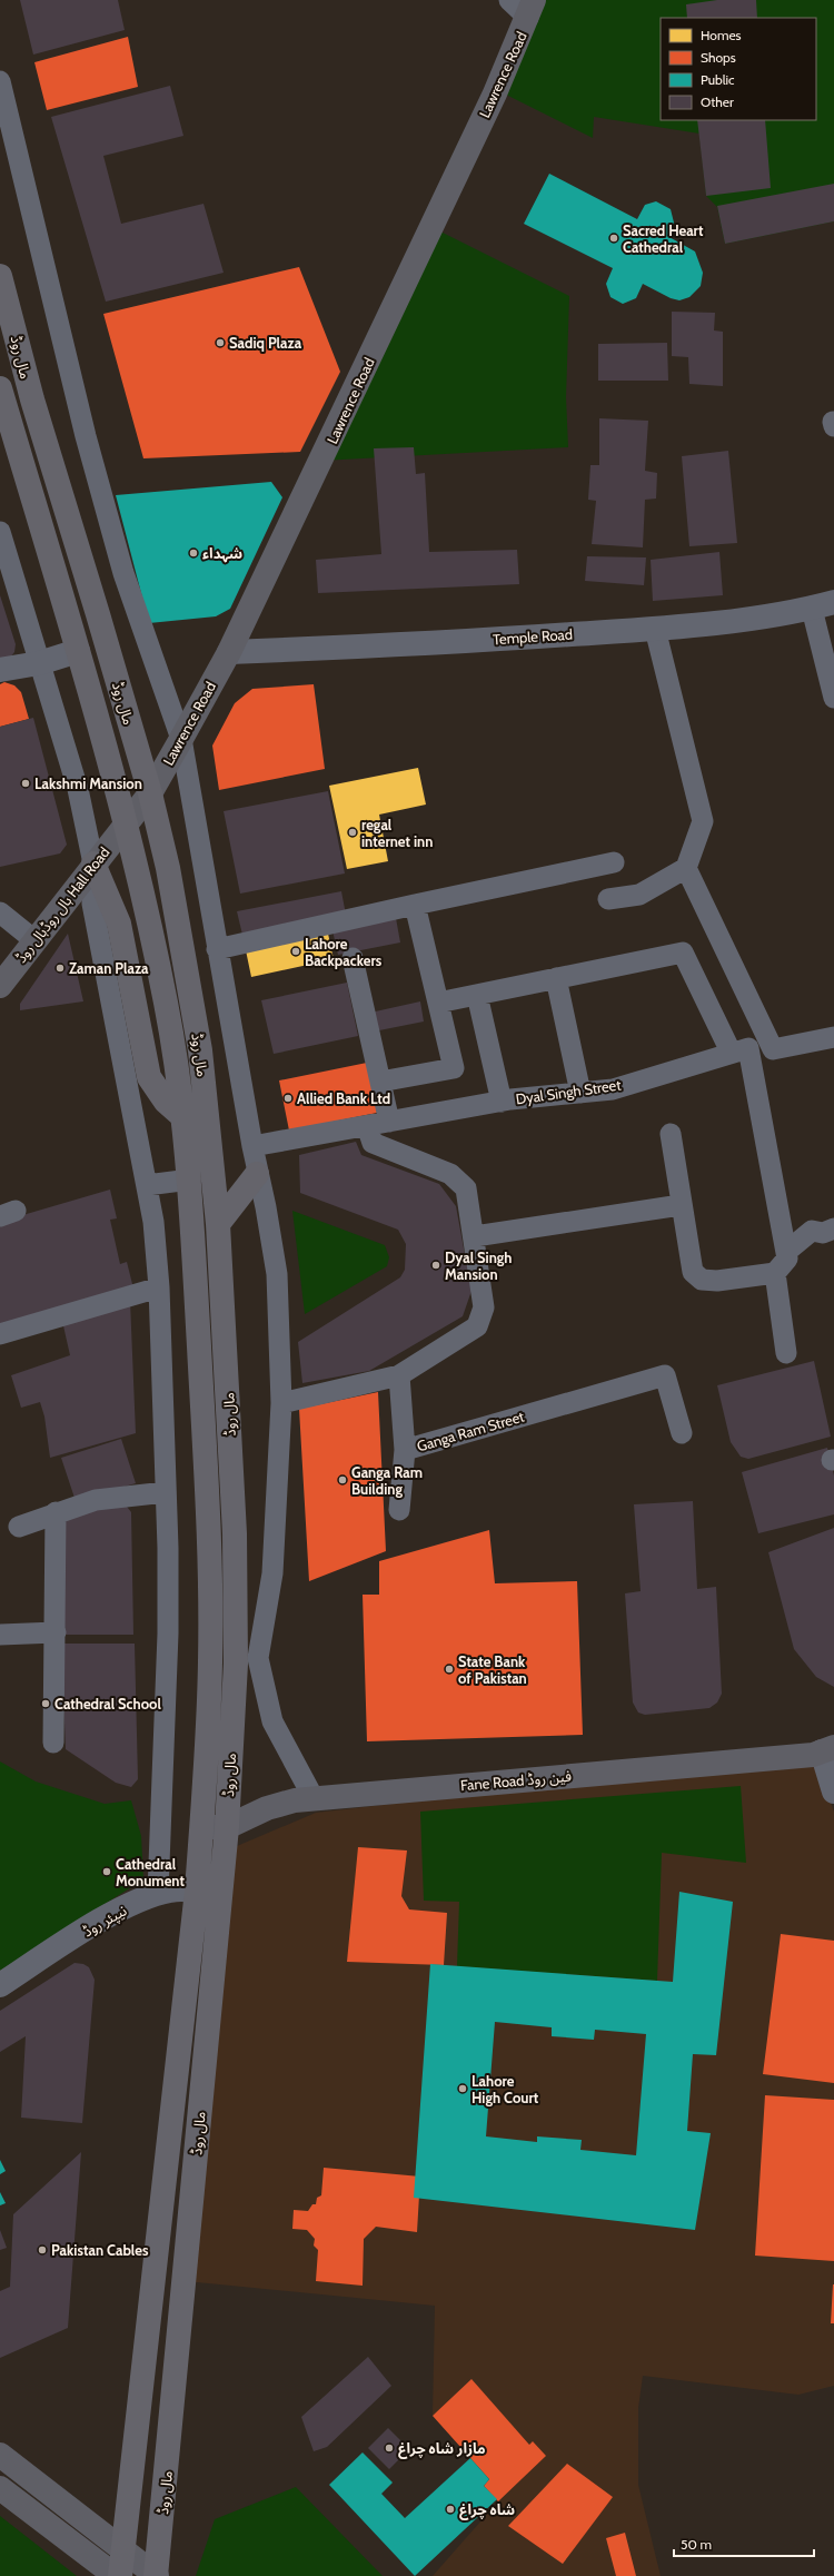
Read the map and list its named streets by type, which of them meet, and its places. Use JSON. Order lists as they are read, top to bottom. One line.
{"streets":{"main road":["Lawrence Road","مال روڈ","ہال روڈہال روڈ Hall Road","Fane Road فین روڈ"],"street":["Temple Road","Dyal Singh Street","Ganga Ram Street","نیپئر روڈ"]},"crossings":[["Lawrence Road","مال روڈ"],["Lawrence Road","Temple Road"],["Lawrence Road","ہال روڈہال روڈ Hall Road"],["مال روڈ","ہال روڈہال روڈ Hall Road"],["مال روڈ","Fane Road فین روڈ"],["مال روڈ","نیپئر روڈ"]],"places":["Sacred Heart Cathedral","Sadiq Plaza","شہداء","Lakshmi Mansion","regal internet inn","Lahore Backpackers","Zaman Plaza","Allied Bank Ltd","Dyal Singh Mansion","Ganga Ram Building","State Bank of Pakistan","Cathedral School","Cathedral Monument","Lahore High Court","Pakistan Cables","مازار شاہ چراغ","شاہ چراغ"],"legend":["Homes","Shops","Public","Other"],"scale_bar":"50 m"}
